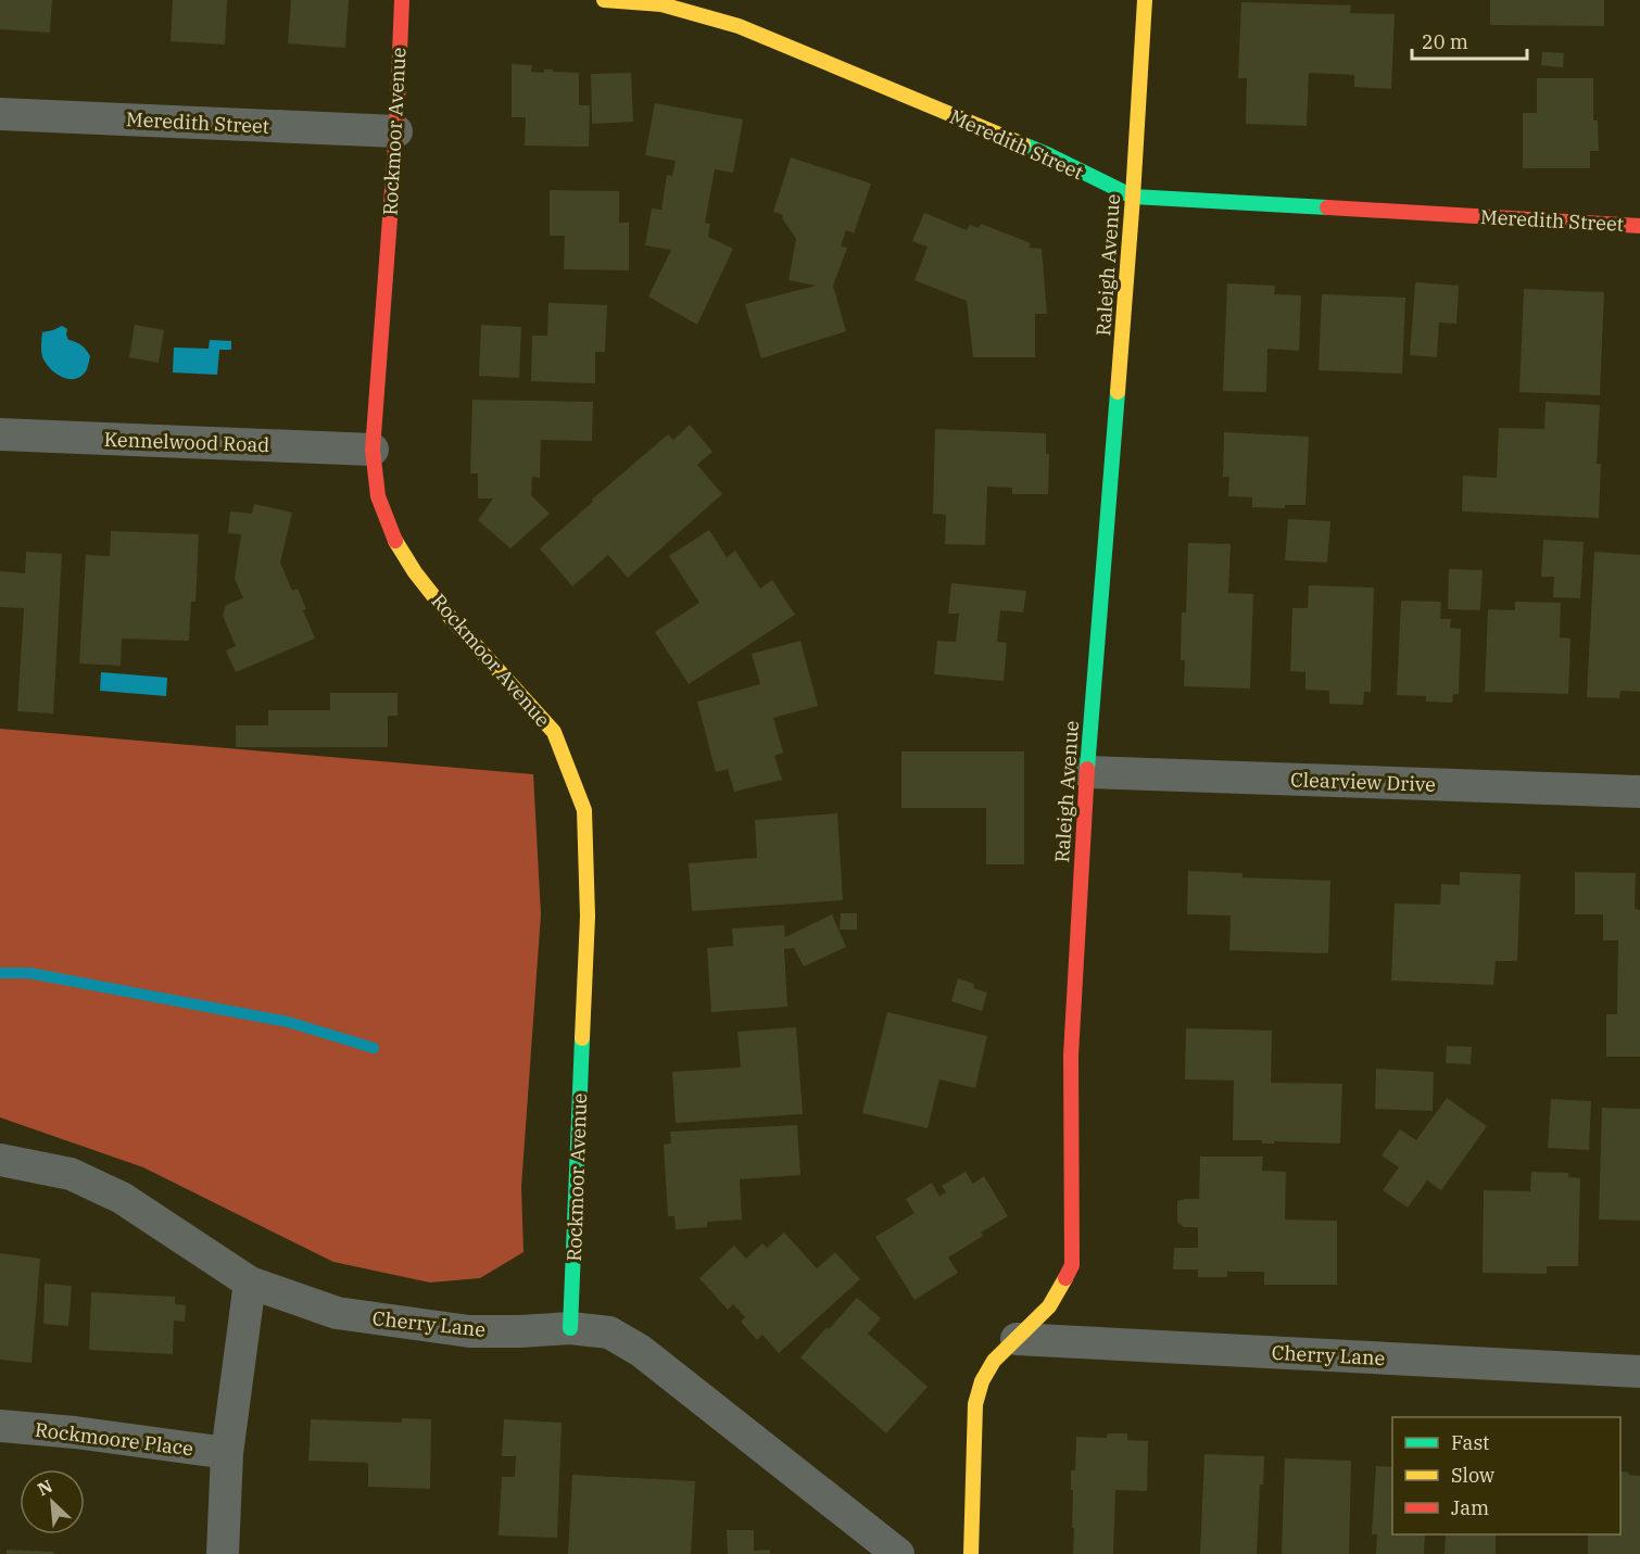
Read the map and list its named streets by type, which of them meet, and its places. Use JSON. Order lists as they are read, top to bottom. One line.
{"streets":{"street":["Meredith Street","Rockmoor Avenue","Raleigh Avenue","Kennelwood Road","Clearview Drive","Cherry Lane","Rockmoore Place"]},"crossings":[["Meredith Street","Rockmoor Avenue"],["Meredith Street","Raleigh Avenue"],["Rockmoor Avenue","Kennelwood Road"],["Rockmoor Avenue","Cherry Lane"],["Raleigh Avenue","Clearview Drive"],["Raleigh Avenue","Cherry Lane"]],"legend":["Fast","Slow","Jam"],"scale_bar":"20 m","north":"top left"}
